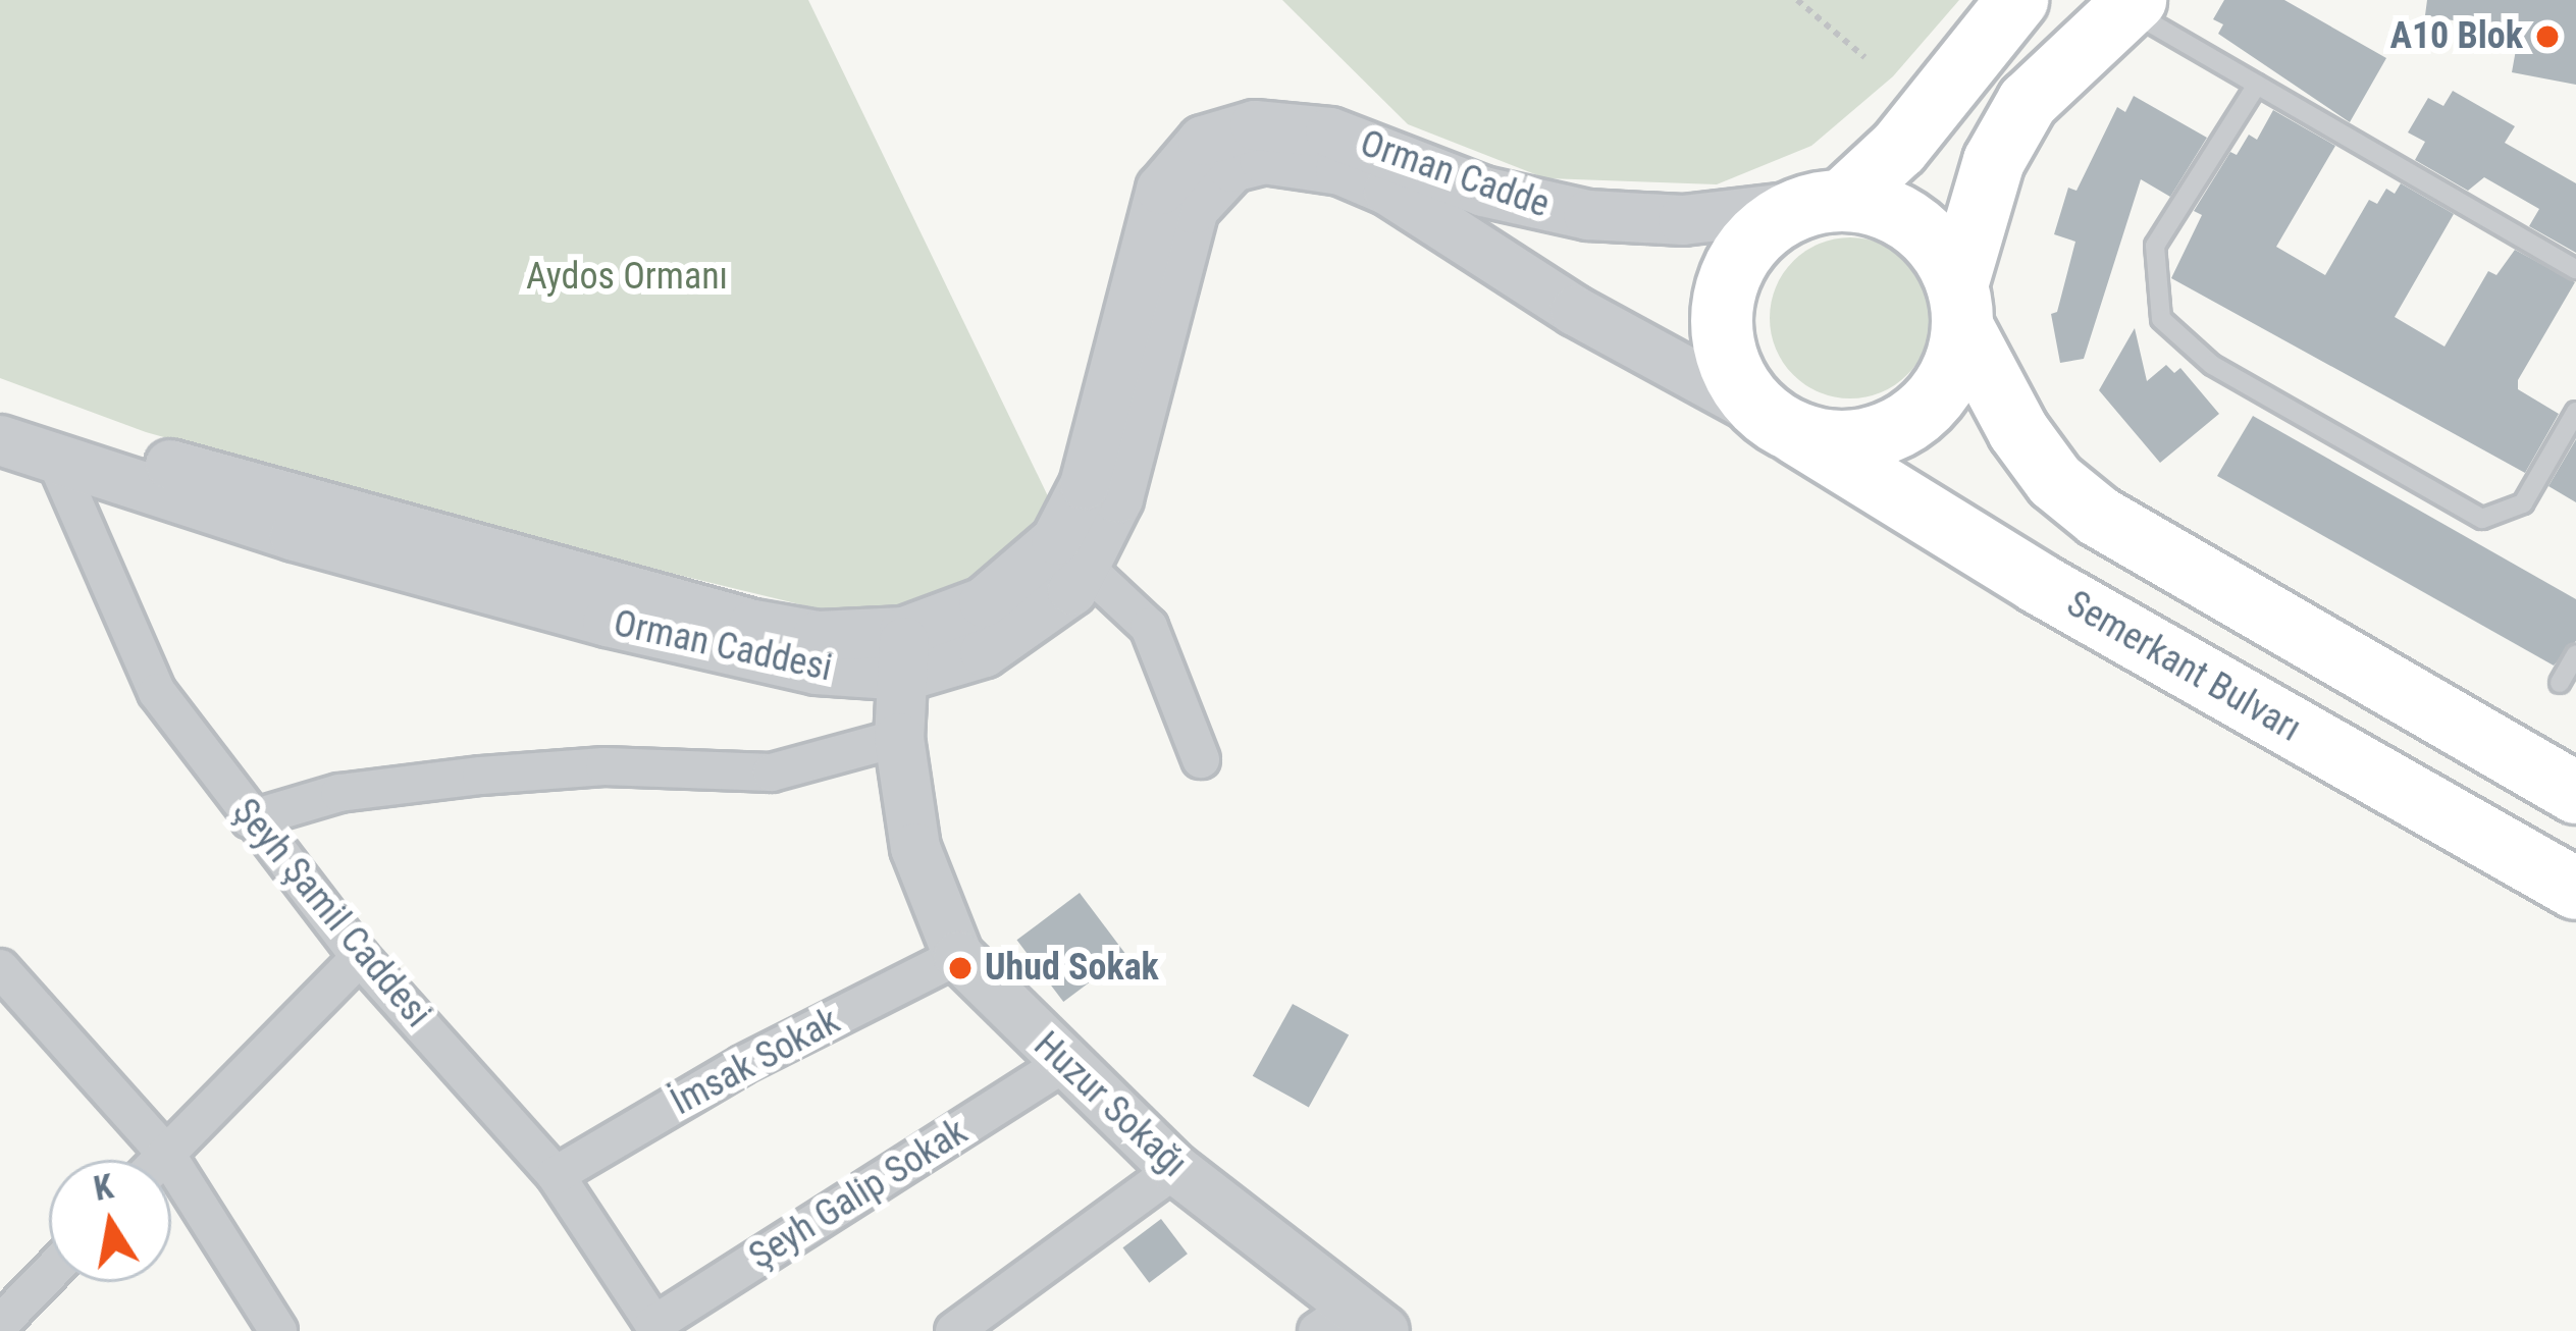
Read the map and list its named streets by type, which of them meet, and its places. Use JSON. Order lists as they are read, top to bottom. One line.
{"streets":{"main road":["Semerkant Bulvarı"],"street":["Orman Cadde","Orman Caddesi","Şeyh Şamil Caddesi","İmsak Sokak","Huzur Sokağı","Şeyh Galip Sokak"]},"crossings":[["Orman Cadde","Orman Caddesi"],["Orman Cadde","Semerkant Bulvarı"],["Orman Caddesi","Şeyh Şamil Caddesi"],["Orman Caddesi","Huzur Sokağı"],["Şeyh Şamil Caddesi","İmsak Sokak"],["Şeyh Şamil Caddesi","Şeyh Galip Sokak"],["İmsak Sokak","Huzur Sokağı"],["Huzur Sokağı","Şeyh Galip Sokak"]],"parks":["Aydos Ormanı"],"places":["A10 Blok","Uhud Sokak"],"north":"top"}
